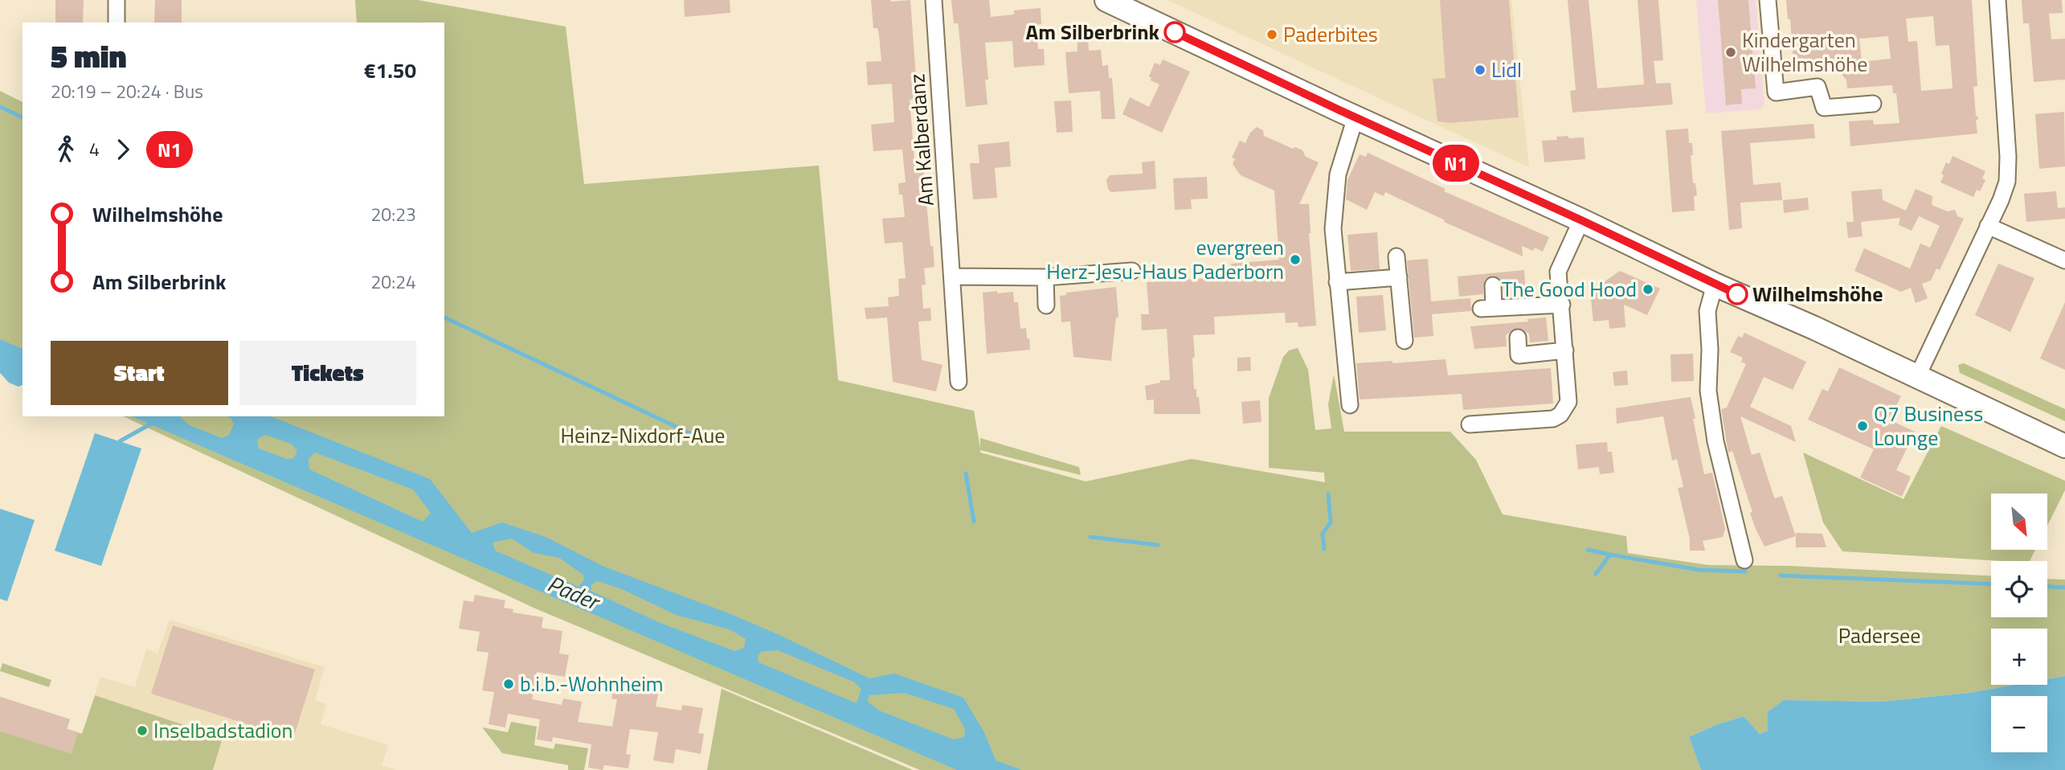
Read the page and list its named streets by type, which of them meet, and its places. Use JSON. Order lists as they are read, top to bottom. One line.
{"streets":{"street":["Am Kalberdanz"]},"water":["Pader"],"parks":["Heinz-Nixdorf-Aue","Padersee"],"places":["Am Silberbrink","Paderbites","Kindergarten Wilhelmshöhe","Lidl","evergreen Herz-Jesu-Haus Paderborn","The Good Hood","Wilhelmshöhe","Q7 Business Lounge","b.i.b.-Wohnheim","Inselbadstadion"],"lines":["bus line N1"],"north":"bottom right","page":{"on_map":"N1","heading":["5 min","20:19 – 20:24 · Bus","€1.50"],"legs":["4","N1"],"list":[{"name":"Wilhelmshöhe","value":"20:23"},{"name":"Am Silberbrink","value":"20:24"}],"buttons":["Start","Tickets"],"map_buttons":["+","−"]}}
